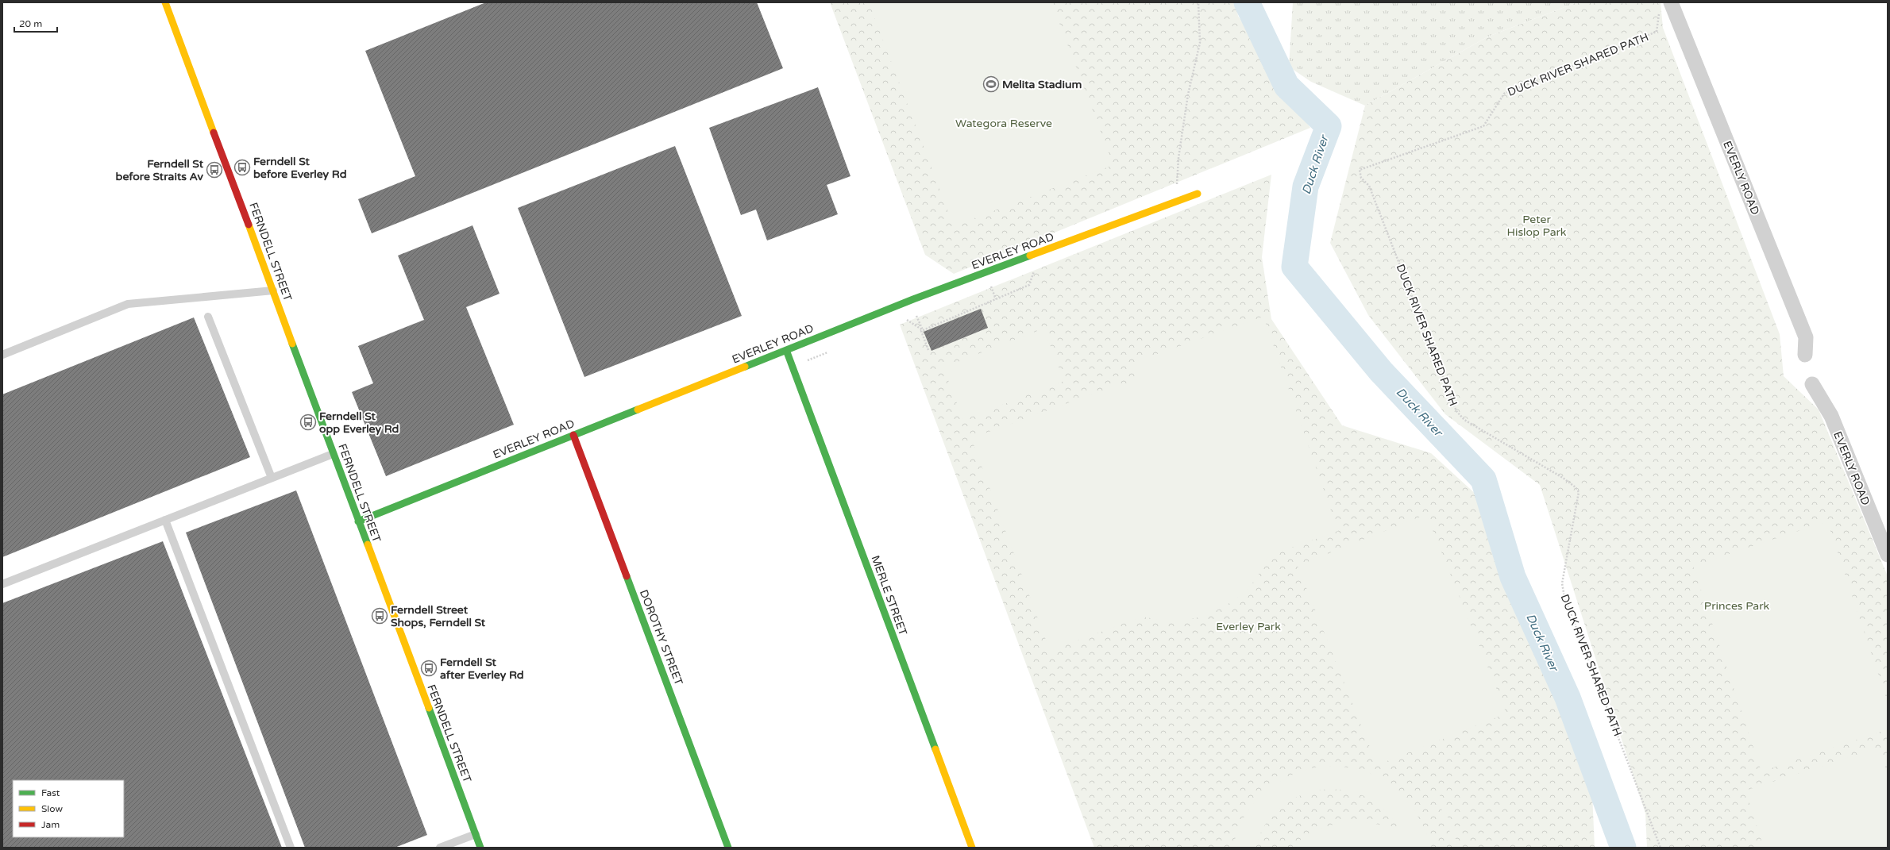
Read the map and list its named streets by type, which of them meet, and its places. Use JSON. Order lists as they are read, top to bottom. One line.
{"streets":{"street":["EVERLY ROAD","EVERLEY ROAD","FERNDELL STREET","MERLE STREET","DOROTHY STREET"],"path":["DUCK RIVER SHARED PATH"]},"crossings":[["DUCK RIVER SHARED PATH","EVERLY ROAD"],["EVERLEY ROAD","FERNDELL STREET"],["EVERLEY ROAD","MERLE STREET"],["EVERLEY ROAD","DOROTHY STREET"]],"water":["Duck River"],"parks":["Wategora Reserve","Peter Hislop Park","Princes Park","Everley Park"],"places":{"sports":["Melita Stadium"],"bus stop":["Ferndell St before Everley Rd","Ferndell St before Straits Av","Ferndell St opp Everley Rd","Ferndell Street Shops, Ferndell St","Ferndell St after Everley Rd"]},"legend":["Fast","Slow","Jam"],"scale_bar":"20 m"}
